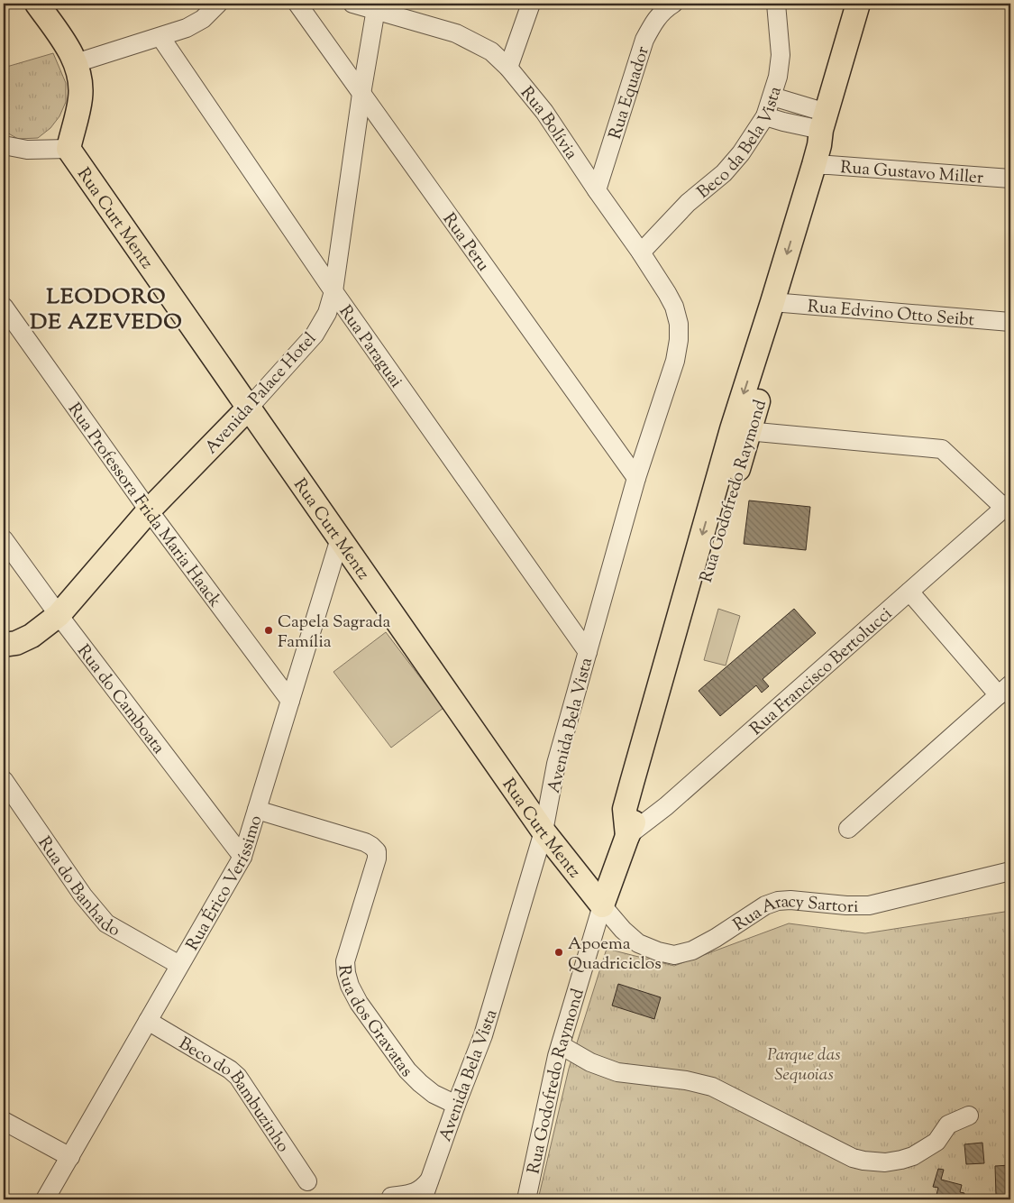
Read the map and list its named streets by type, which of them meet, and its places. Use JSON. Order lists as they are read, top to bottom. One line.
{"streets":{"main road":["Rua Curt Mentz","Avenida Palace Hotel","Rua Godofredo Raymond"],"street":["Rua Equador","Rua Bolívia","Beco da Bela Vista","Rua Gustavo Miller","Rua Peru","Rua Edvino Otto Seibt","Rua Paraguai","Rua Professora Frida Maria Haack","Rua Francisco Bertolucci","Rua do Camboata","Avenida Bela Vista","Rua Érico Veríssimo","Rua do Banhado","Rua Aracy Sartori","Rua dos Gravatas","Beco do Bambuzinho"]},"crossings":[["Rua Equador","Rua Bolívia"],["Rua Bolívia","Beco da Bela Vista"],["Rua Bolívia","Avenida Palace Hotel"],["Rua Bolívia","Avenida Bela Vista"],["Rua Gustavo Miller","Rua Godofredo Raymond"],["Rua Curt Mentz","Avenida Palace Hotel"],["Rua Curt Mentz","Rua Godofredo Raymond"],["Rua Curt Mentz","Avenida Bela Vista"],["Rua Curt Mentz","Rua Érico Veríssimo"],["Rua Curt Mentz","Rua Aracy Sartori"],["Rua Peru","Avenida Palace Hotel"],["Rua Peru","Avenida Bela Vista"],["Rua Edvino Otto Seibt","Rua Godofredo Raymond"],["Rua Paraguai","Avenida Palace Hotel"],["Rua Paraguai","Avenida Bela Vista"],["Avenida Palace Hotel","Rua Professora Frida Maria Haack"],["Avenida Palace Hotel","Rua do Camboata"],["Rua Godofredo Raymond","Rua Francisco Bertolucci"],["Rua Godofredo Raymond","Rua Aracy Sartori"],["Rua Professora Frida Maria Haack","Rua Érico Veríssimo"],["Rua do Camboata","Rua Érico Veríssimo"],["Avenida Bela Vista","Rua dos Gravatas"],["Rua Érico Veríssimo","Rua do Banhado"],["Rua Érico Veríssimo","Rua dos Gravatas"],["Rua Érico Veríssimo","Beco do Bambuzinho"]],"districts":["LEODORO DE AZEVEDO"],"parks":["Parque das Sequoias"],"places":["Capela Sagrada Família","Apoema Quadriciclos"]}
